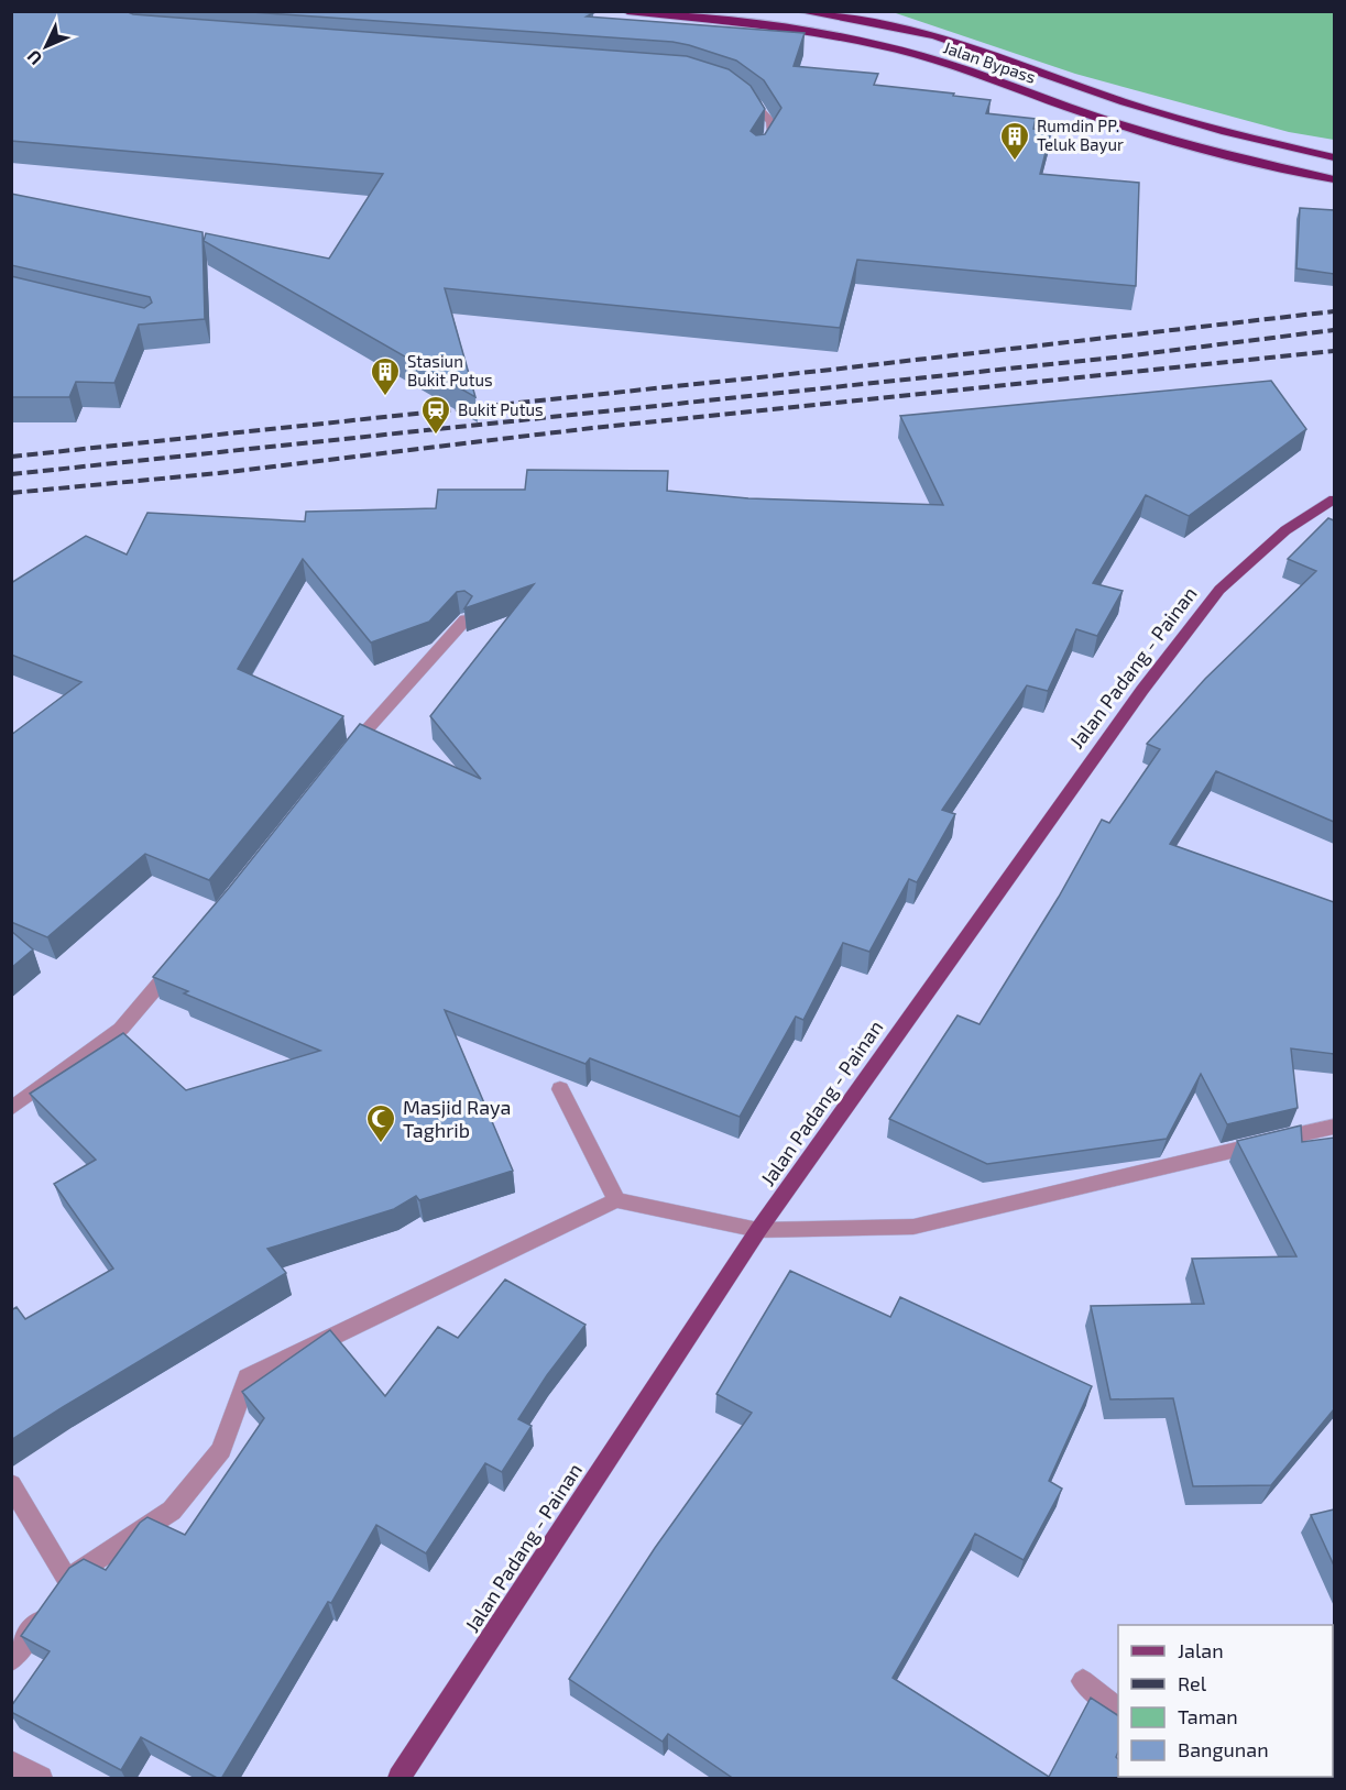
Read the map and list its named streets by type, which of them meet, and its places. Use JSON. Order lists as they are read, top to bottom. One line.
{"streets":{"highway":["Jalan Bypass"],"main road":["Jalan Padang - Painan"]},"places":{"building":["Rumdin PP. Teluk Bayur","Stasiun Bukit Putus"],"station":["Bukit Putus"],"mosque":["Masjid Raya Taghrib"]},"legend":["Jalan","Rel","Taman","Bangunan"],"north":"bottom left"}
